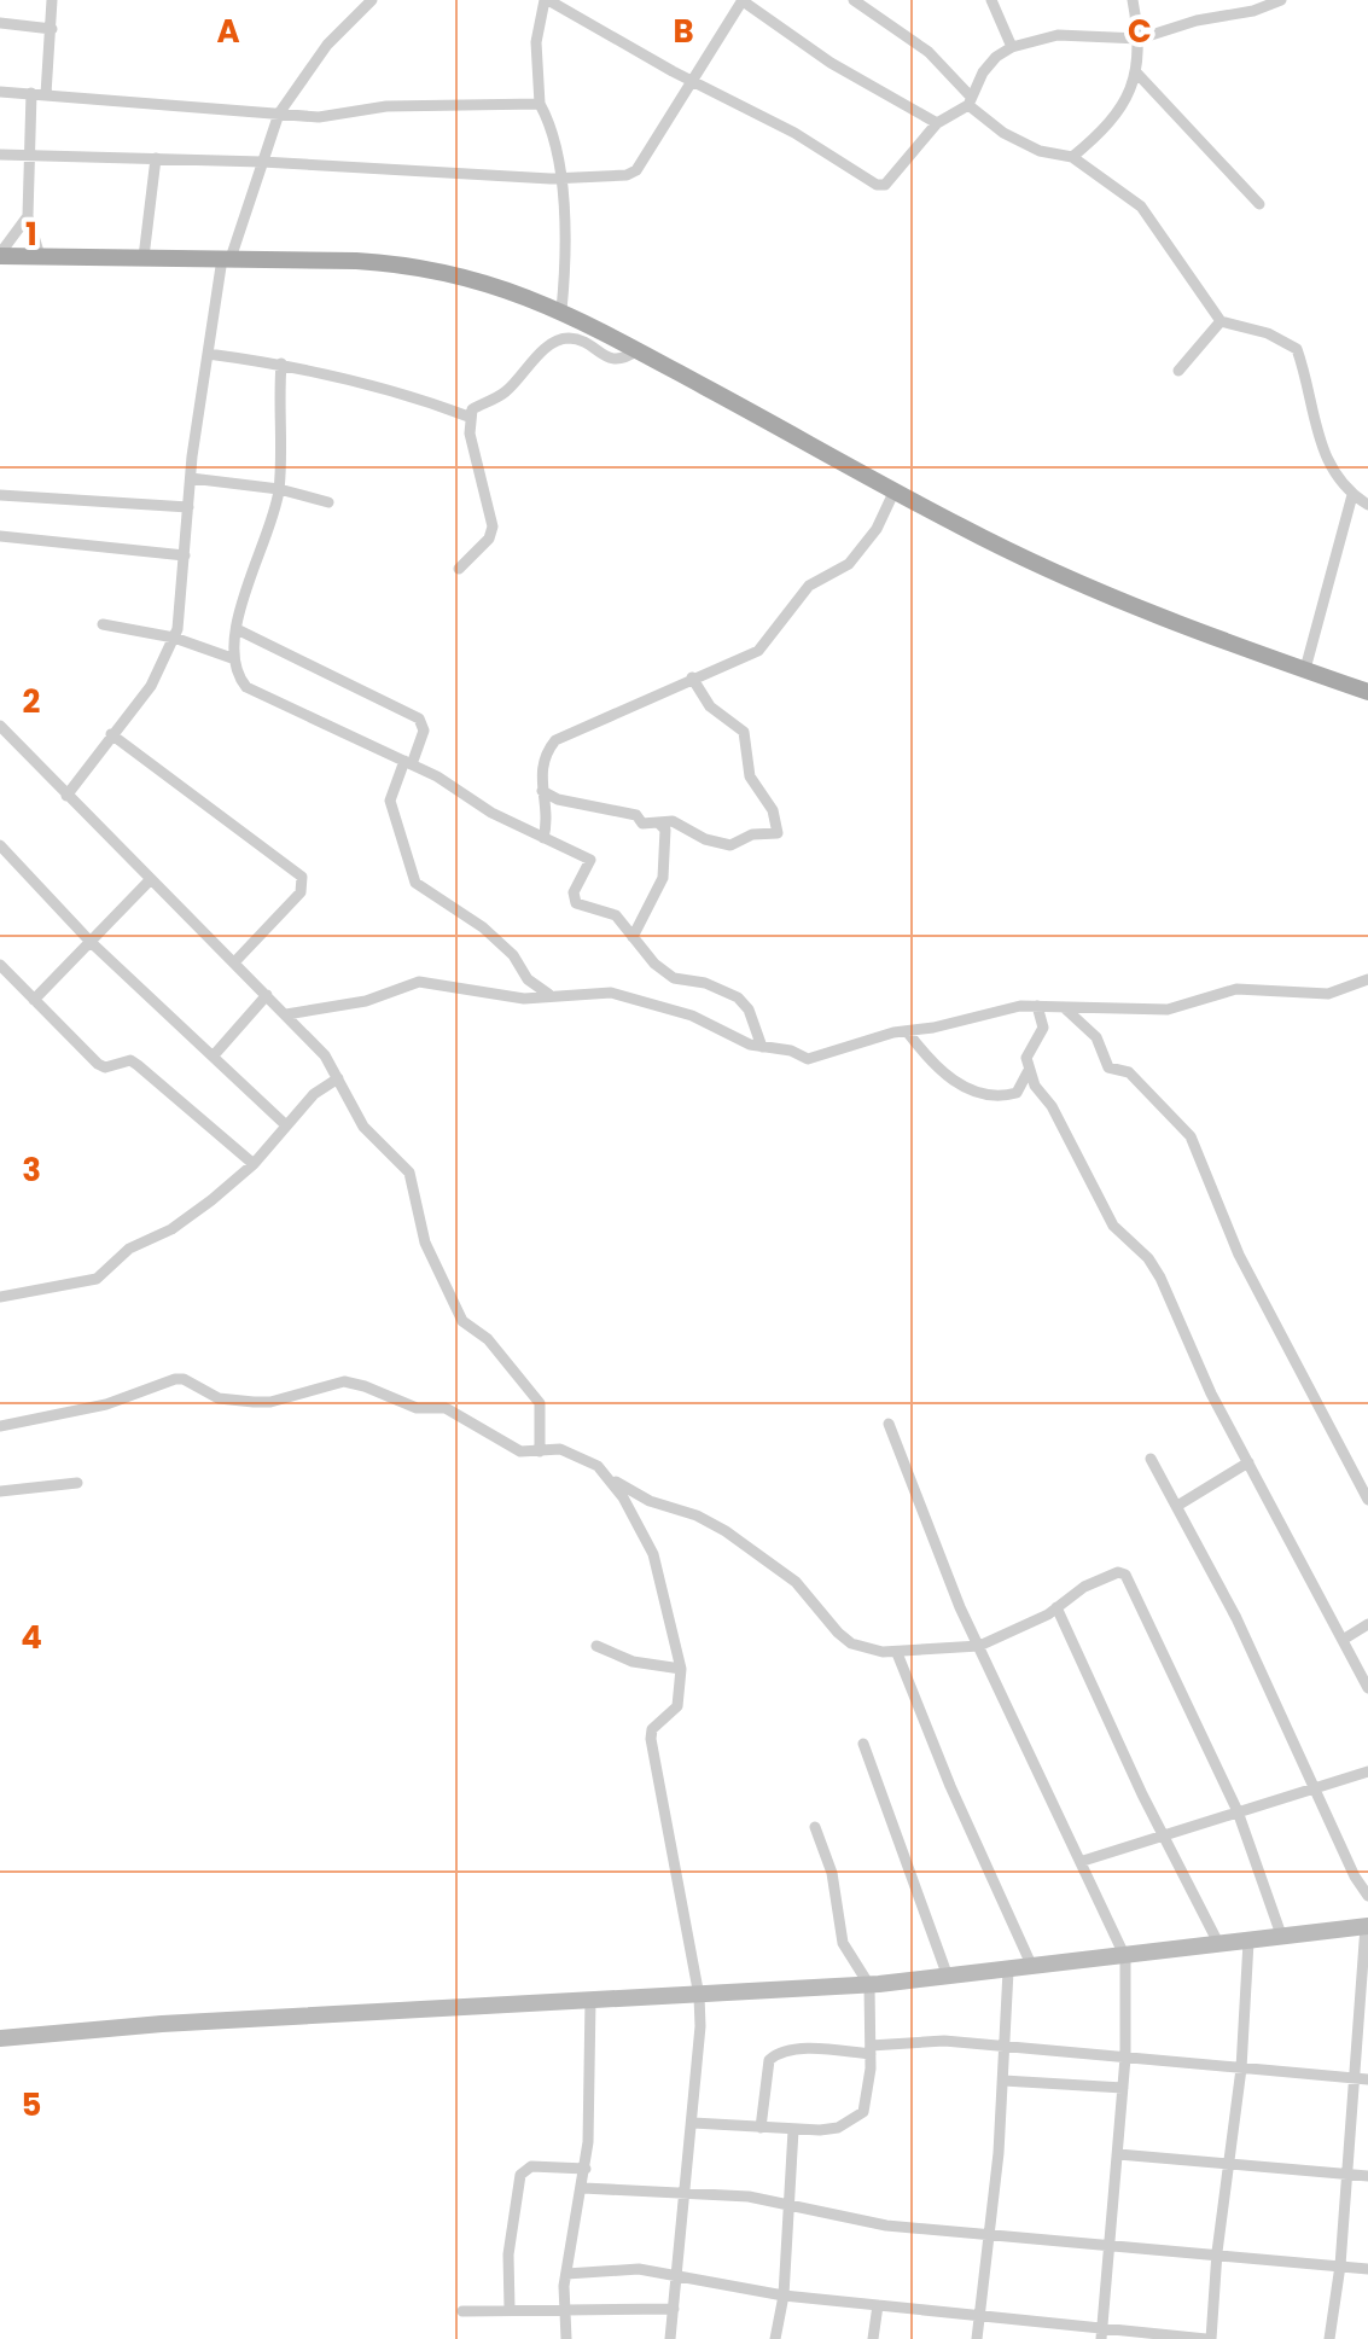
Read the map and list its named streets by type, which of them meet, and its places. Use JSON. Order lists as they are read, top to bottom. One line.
{"grid":{"columns":["A","B","C"],"rows":["1","2","3","4","5"]}}
